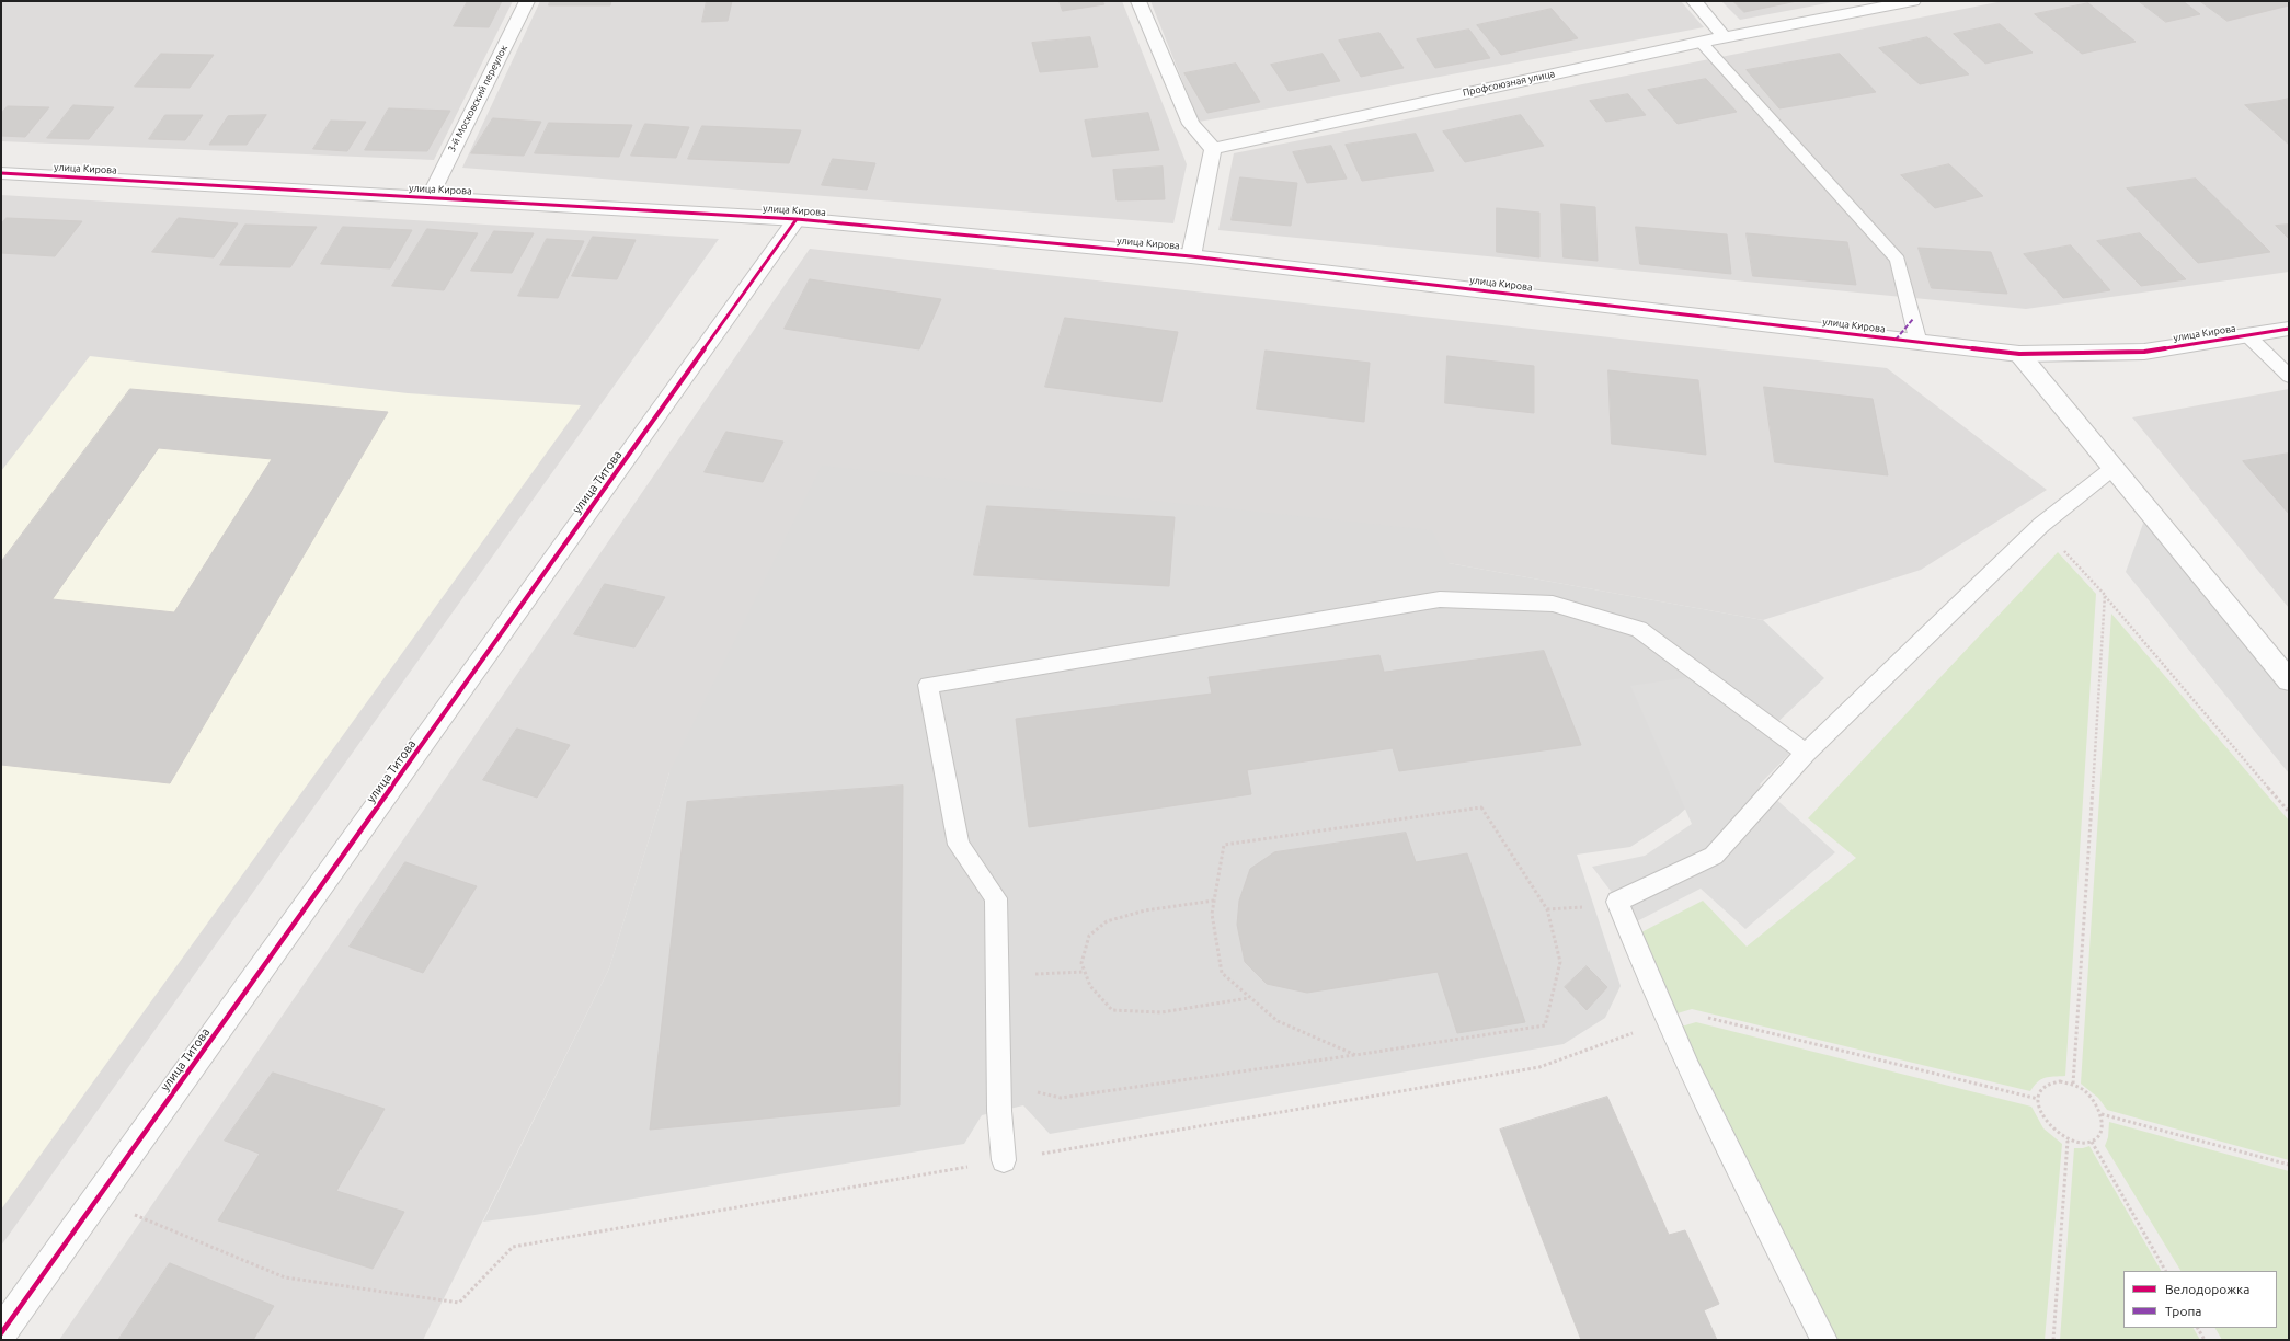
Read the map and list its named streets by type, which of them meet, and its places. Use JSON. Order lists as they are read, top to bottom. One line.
{"streets":{"street":["Профсоюзная улица","3-й Московский переулок","улица Кирова","улица Титова"]},"crossings":[["3-й Московский переулок","улица Кирова"],["улица Кирова","улица Титова"]],"legend":["Велодорожка","Тропа"]}
